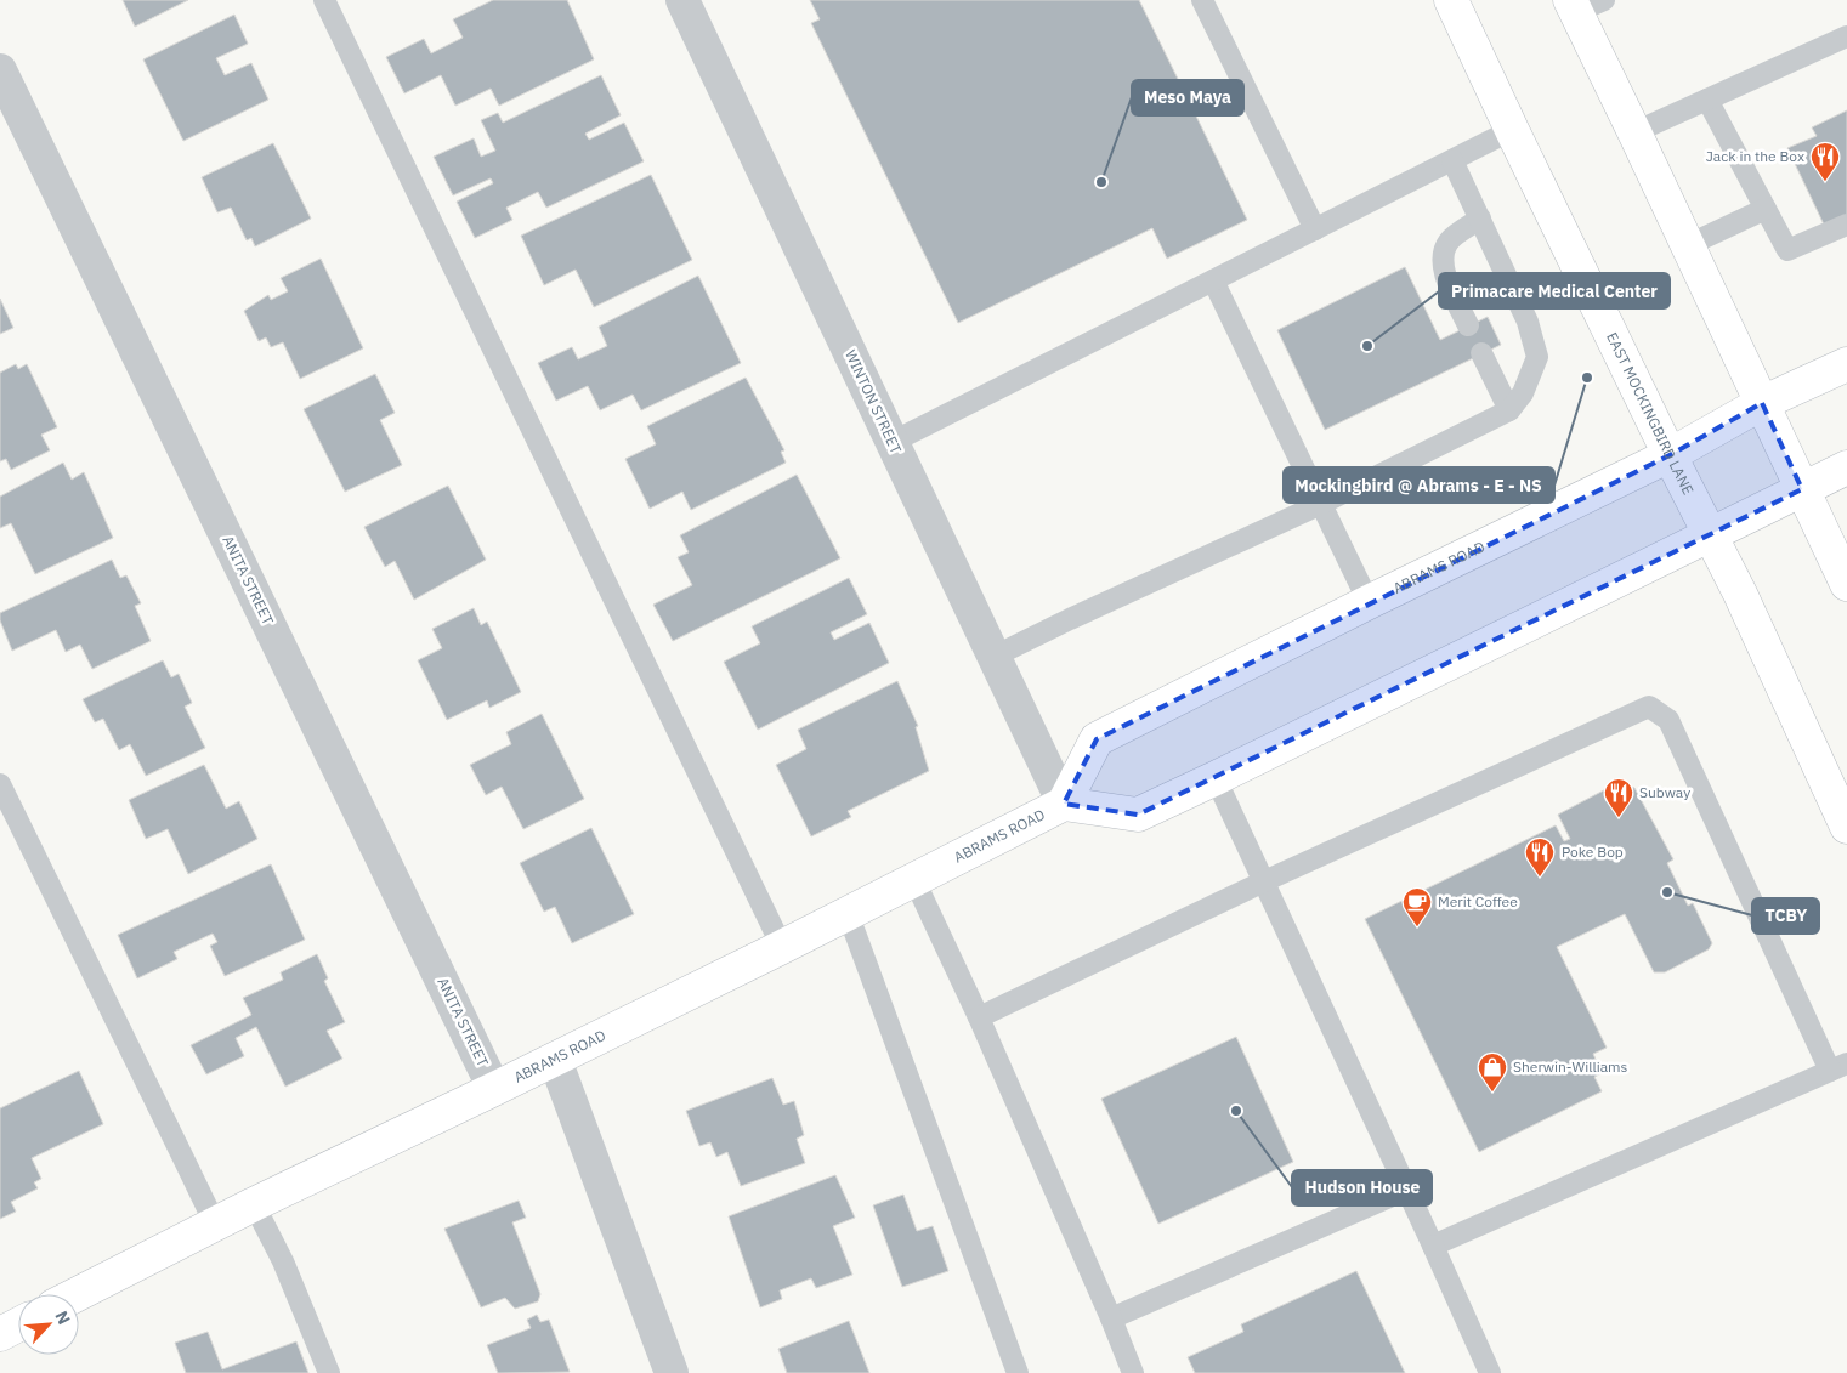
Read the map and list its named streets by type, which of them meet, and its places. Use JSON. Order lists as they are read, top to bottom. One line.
{"streets":{"main road":["EAST MOCKINGBIRD LANE","ABRAMS ROAD"],"street":["WINTON STREET","ANITA STREET"]},"crossings":[["WINTON STREET","ABRAMS ROAD"],["EAST MOCKINGBIRD LANE","ABRAMS ROAD"],["ABRAMS ROAD","ANITA STREET"]],"places":{"other":["Meso Maya","Primacare Medical Center","Mockingbird @ Abrams - E - NS","TCBY","Hudson House"],"restaurant":["Jack in the Box","Subway","Poke Bop"],"cafe":["Merit Coffee"],"shop":["Sherwin-Williams"]},"north":"top right"}
